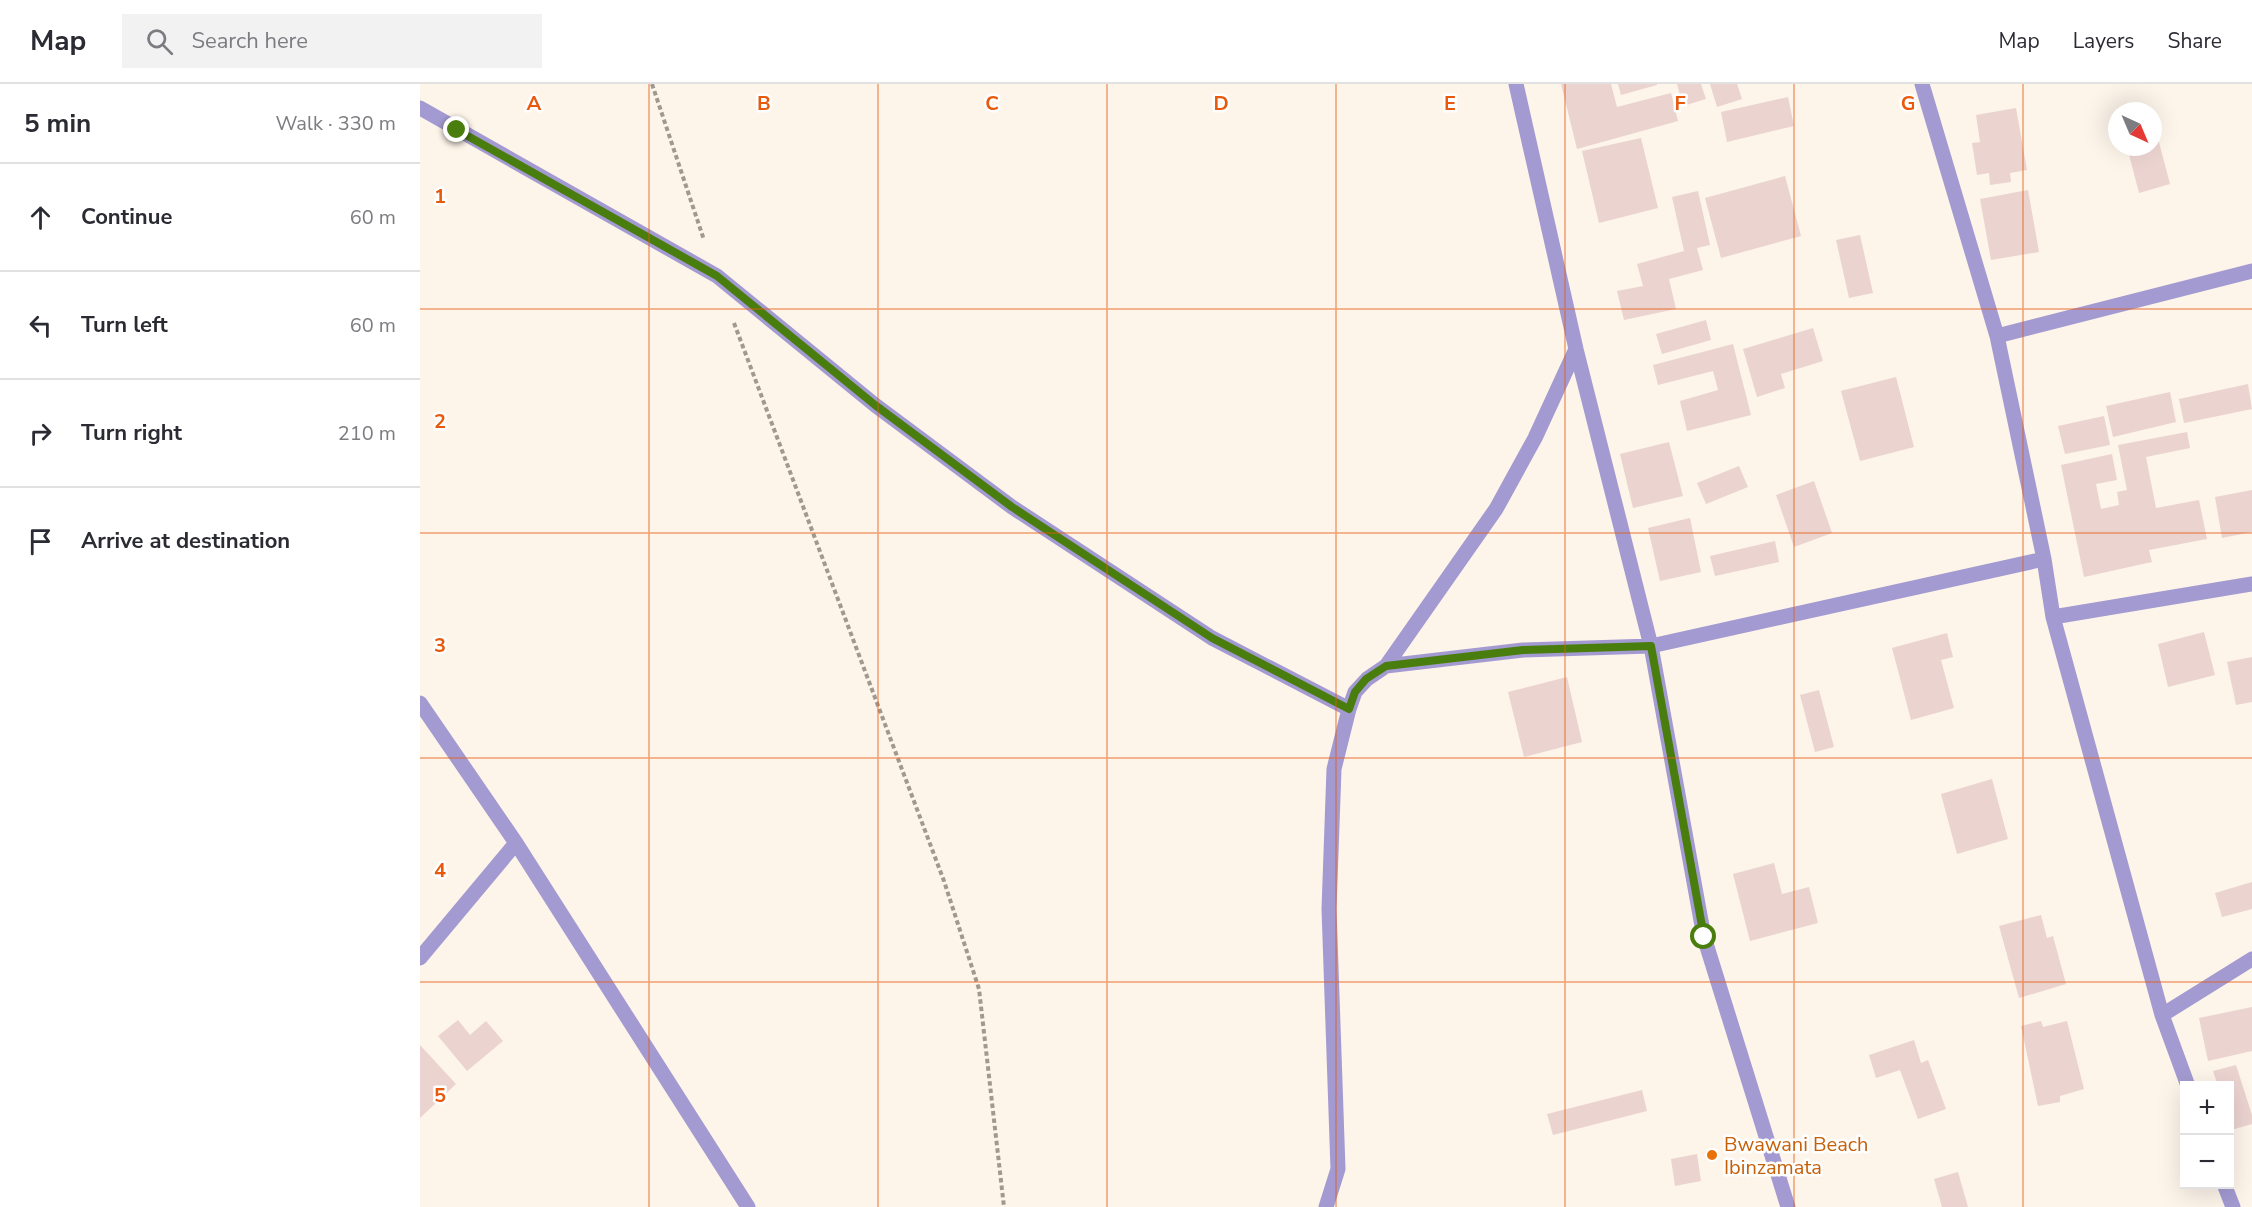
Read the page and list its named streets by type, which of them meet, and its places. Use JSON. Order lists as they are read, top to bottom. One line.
{"places":["Bwawani Beach Ibinzamata"],"north":"bottom right","page":{"header":"Map","search":"Search here","nav":["Map","Layers","Share"],"heading":["5 min","Walk · 330 m"],"list":[["Continue","60 m"],["Turn left","60 m"],["Turn right","210 m"],"Arrive at destination"],"map_buttons":["+","−"]},"grid":{"columns":["A","B","C","D","E","F","G"],"rows":["1","2","3","4","5"]}}
